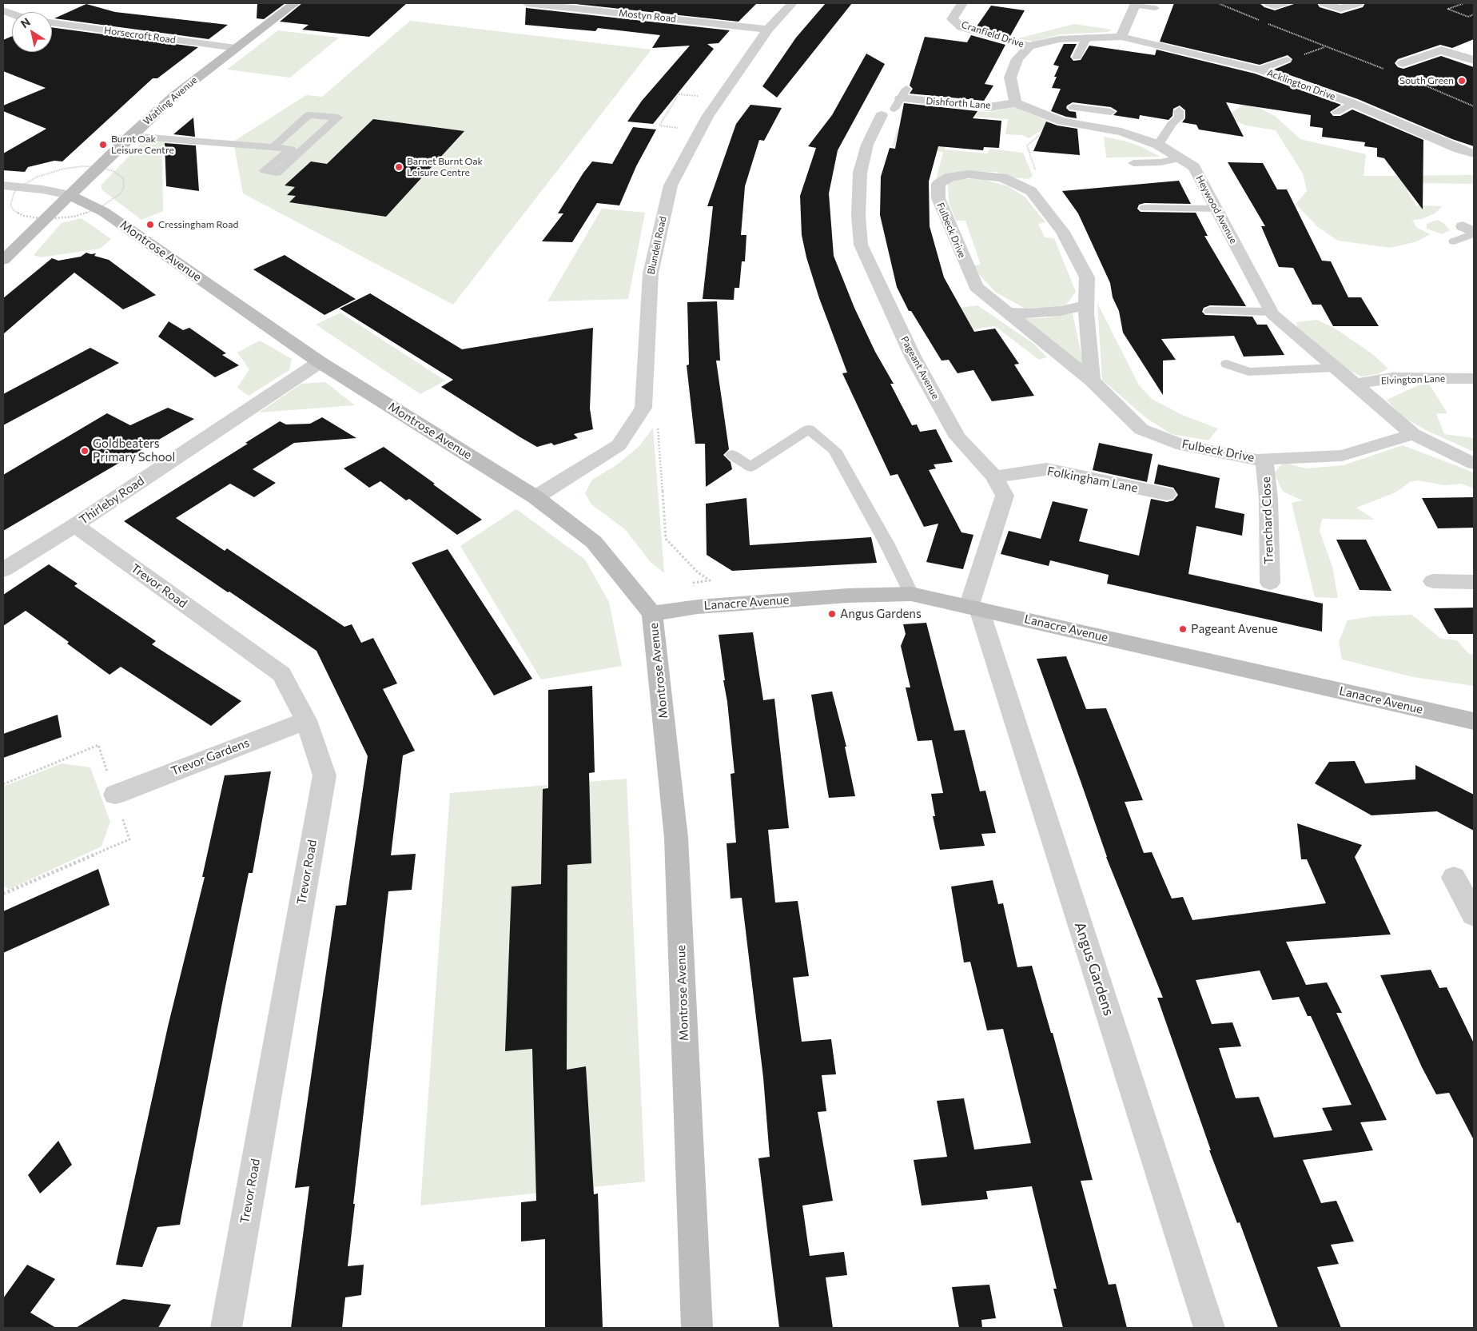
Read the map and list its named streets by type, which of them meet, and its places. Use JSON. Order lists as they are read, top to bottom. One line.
{"streets":{"street":["Mostyn Road","Cranfield Drive","Horsecroft Road","Acklington Drive","Watling Avenue","Dishforth Lane","Heywood Avenue","Fulbeck Drive","Blundell Road","Montrose Avenue","Pageant Avenue","Elvington Lane","Folkingham Lane","Thirleby Road","Trenchard Close","Trevor Road","Lanacre Avenue","Trevor Gardens","Angus Gardens"]},"crossings":[["Mostyn Road","Blundell Road"],["Horsecroft Road","Watling Avenue"],["Watling Avenue","Montrose Avenue"],["Dishforth Lane","Heywood Avenue"],["Dishforth Lane","Pageant Avenue"],["Heywood Avenue","Fulbeck Drive"],["Heywood Avenue","Elvington Lane"],["Fulbeck Drive","Trenchard Close"],["Blundell Road","Montrose Avenue"],["Montrose Avenue","Thirleby Road"],["Montrose Avenue","Lanacre Avenue"],["Pageant Avenue","Folkingham Lane"],["Pageant Avenue","Lanacre Avenue"],["Pageant Avenue","Angus Gardens"],["Thirleby Road","Trevor Road"],["Trevor Road","Trevor Gardens"],["Lanacre Avenue","Angus Gardens"]],"places":["South Green","Burnt Oak Leisure Centre","Barnet Burnt Oak Leisure Centre","Cressingham Road","Goldbeaters Primary School","Angus Gardens","Pageant Avenue"],"north":"top left"}
